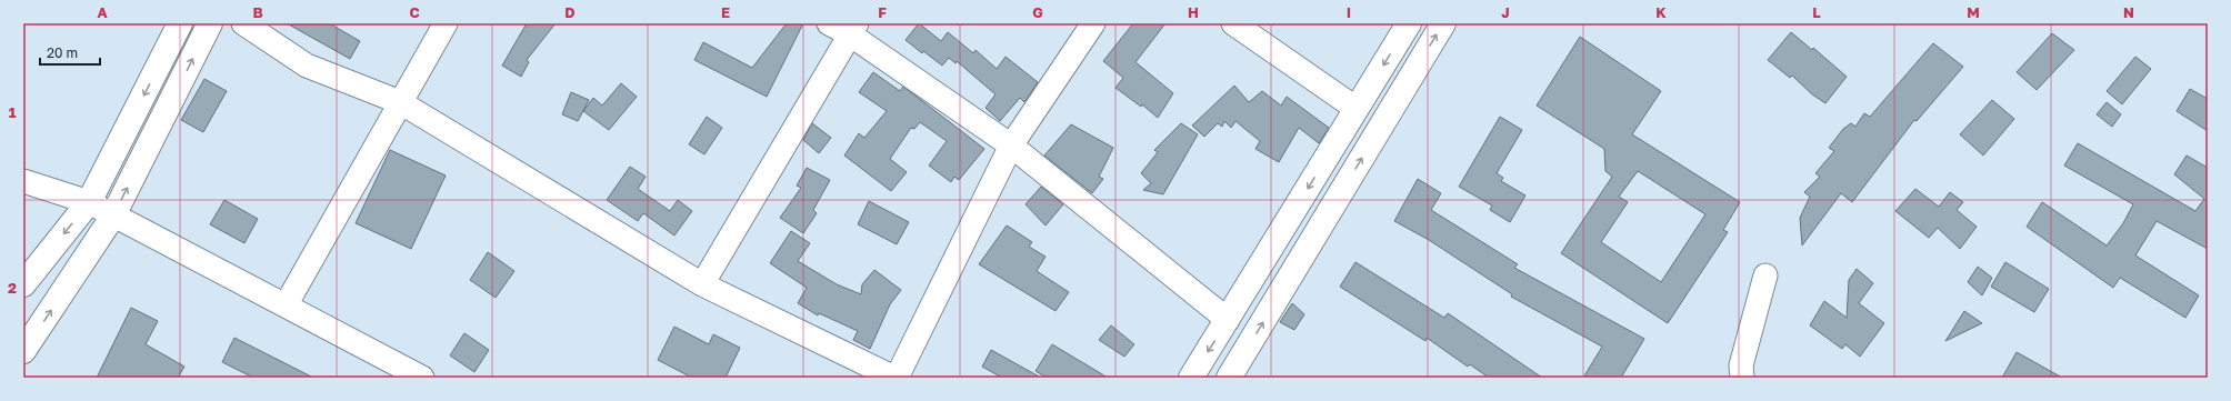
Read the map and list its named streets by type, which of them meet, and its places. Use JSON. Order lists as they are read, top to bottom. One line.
{"scale_bar":"20 m","grid":{"columns":["A","B","C","D","E","F","G","H","I","J","K","L","M","N"],"rows":["1","2"]}}
